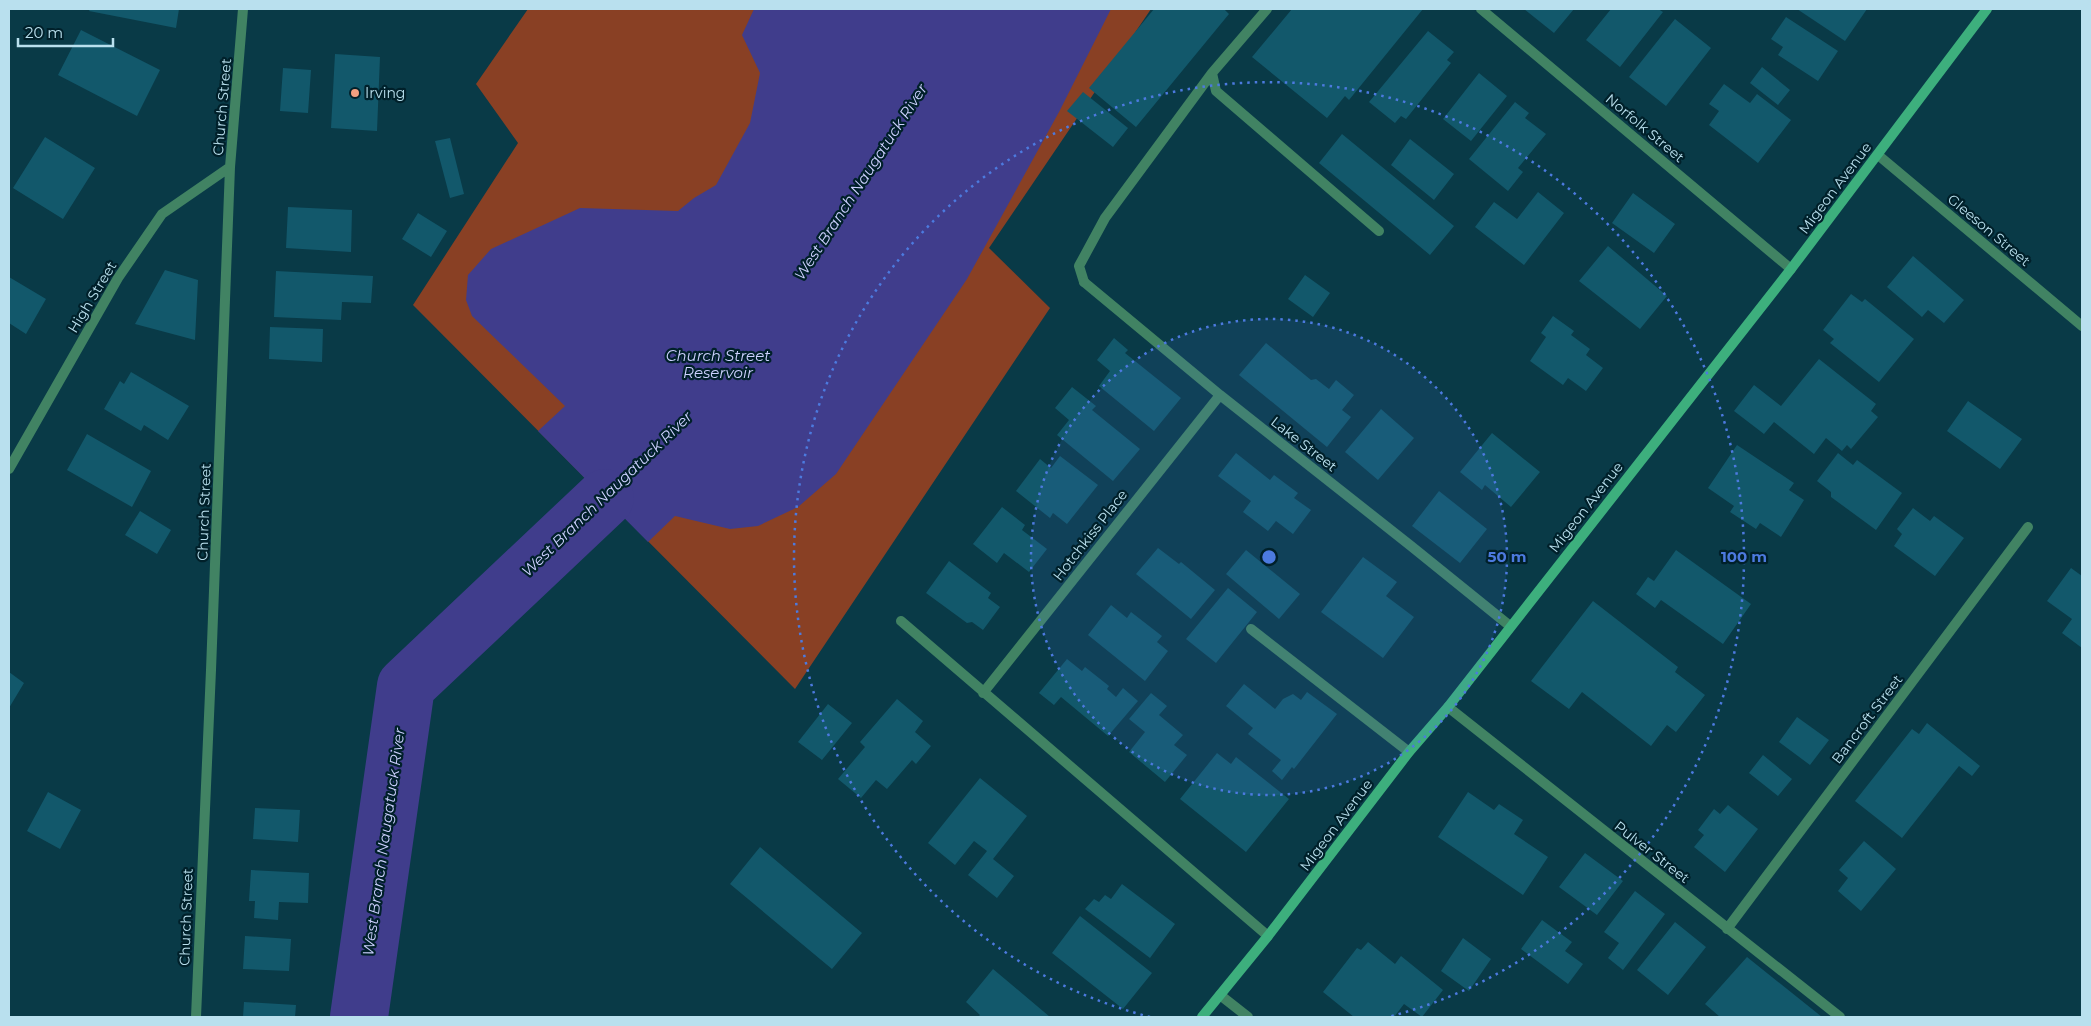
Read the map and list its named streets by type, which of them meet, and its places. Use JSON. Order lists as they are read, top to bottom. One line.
{"streets":{"main road":["Migeon Avenue"],"street":["Church Street","Norfolk Street","Gleeson Street","High Street","Lake Street","Hotchkiss Place","Bancroft Street","Pulver Street"]},"crossings":[["Church Street","High Street"],["Norfolk Street","Migeon Avenue"],["Migeon Avenue","Gleeson Street"],["Migeon Avenue","Lake Street"],["Migeon Avenue","Pulver Street"],["Lake Street","Hotchkiss Place"],["Bancroft Street","Pulver Street"]],"water":["West Branch Naugatuck River","Church Street Reservoir"],"places":["Irving"],"scale_bar":"20 m","rings":["50 m","100 m"]}
